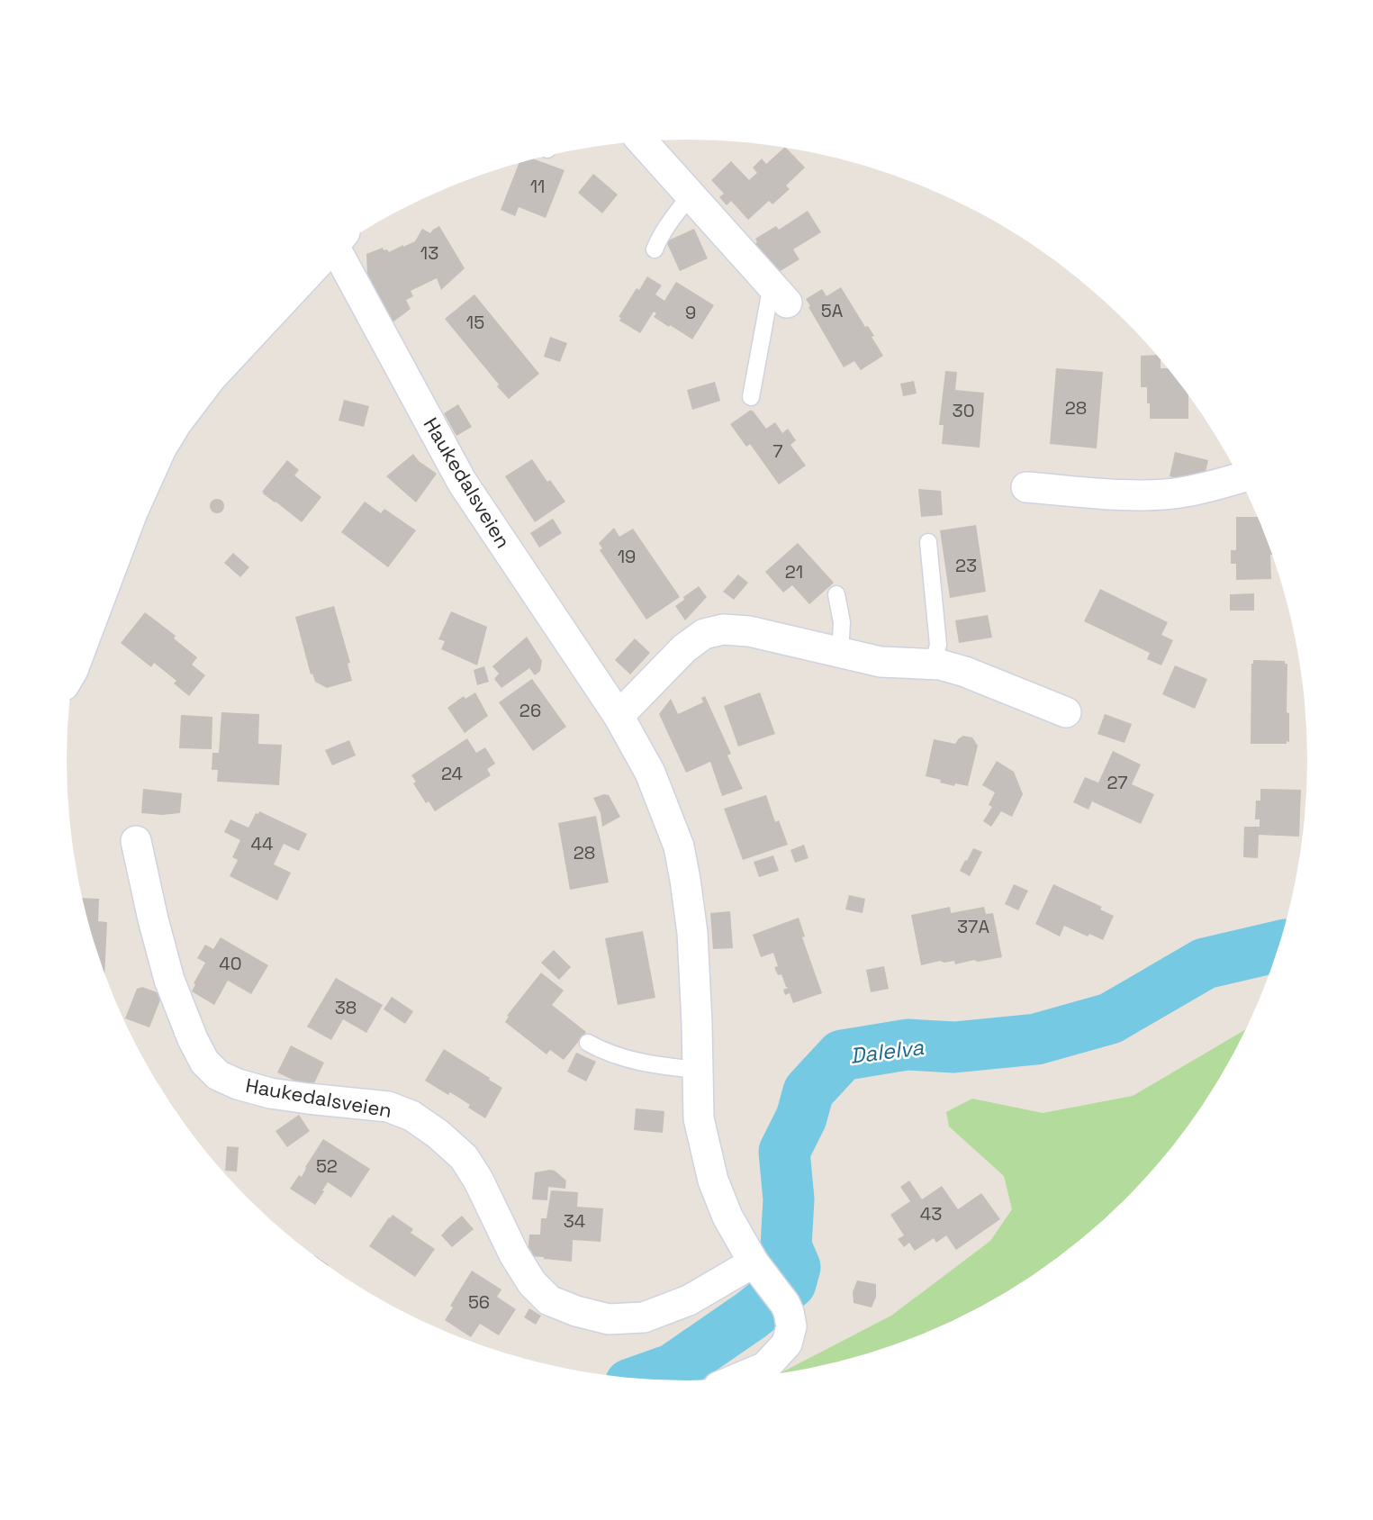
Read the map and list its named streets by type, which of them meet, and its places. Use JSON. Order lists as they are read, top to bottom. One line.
{"streets":{"street":["Haukedalsveien"]},"water":["Dalelva"],"house_numbers":["11","13","5A","9","15","28","30","7","19","23","21","26","24","27","44","28","37A","40","38","52","43","34","56"]}
